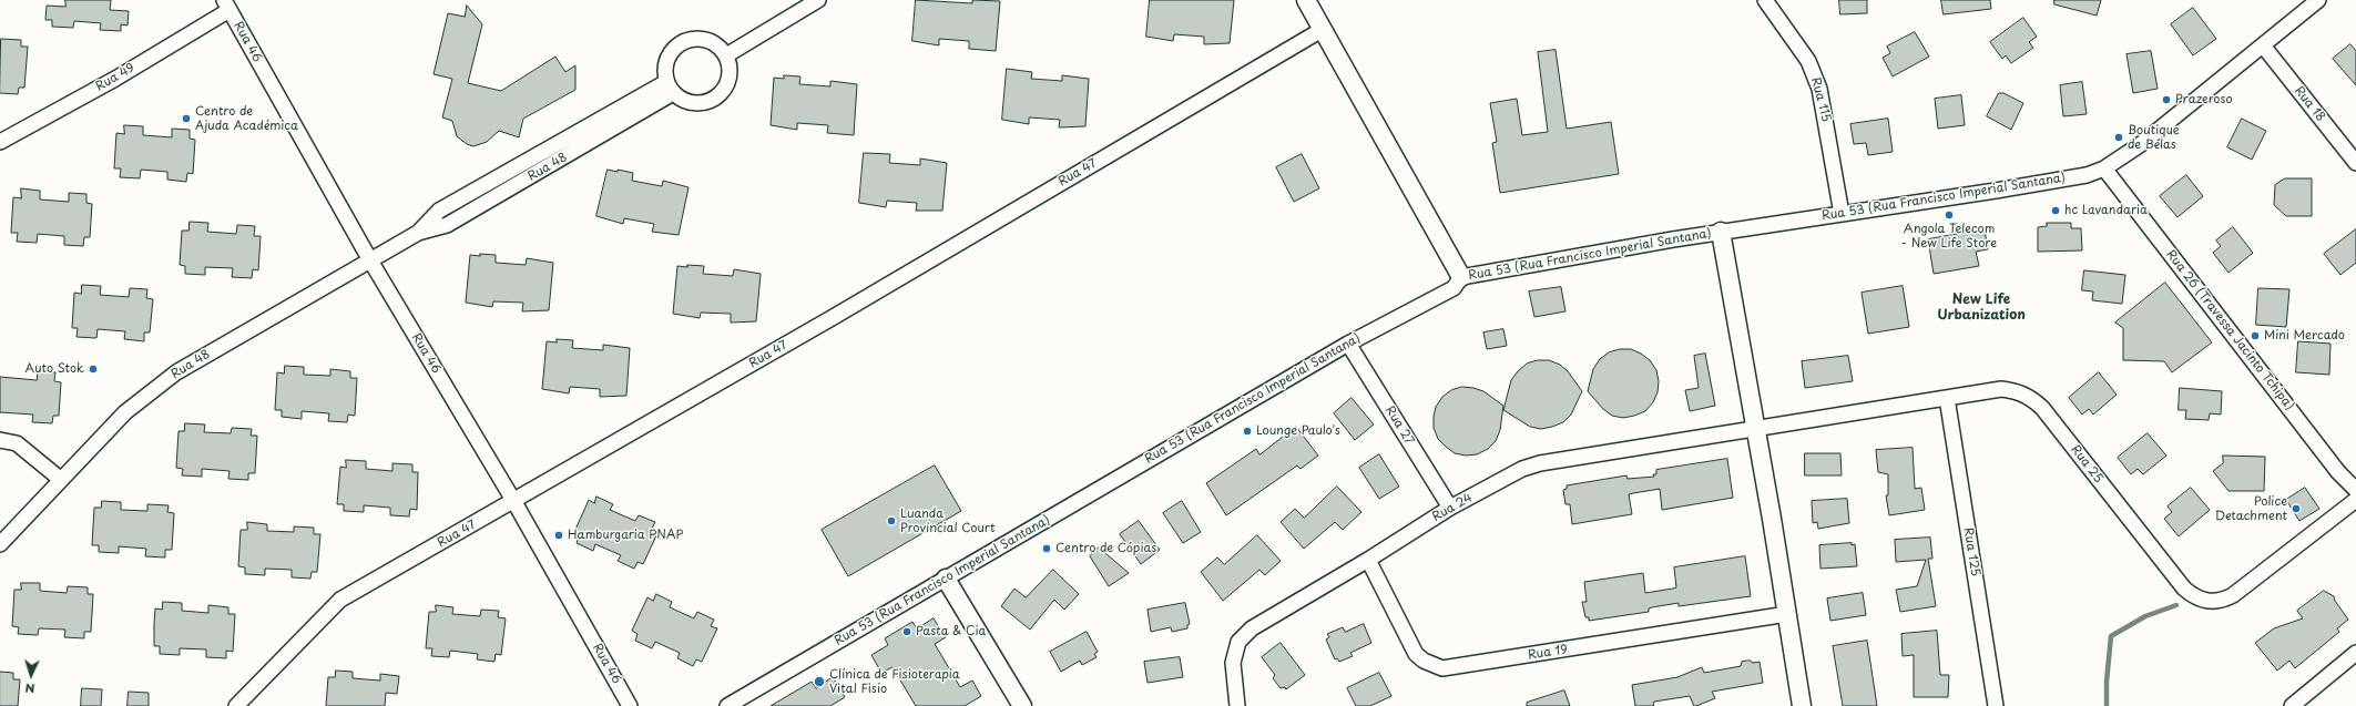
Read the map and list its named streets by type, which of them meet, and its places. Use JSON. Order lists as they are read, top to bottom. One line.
{"streets":{"street":["Rua 46","Rua 49","Rua 115","Rua 18","Rua 48","Rua 47","Rua 53 (Rua Francisco Imperial Santana)","Rua 26 (Travessa Jacinto Tchipa)","Rua 27","Rua 25","Rua 24","Rua 125","Rua 19"]},"crossings":[["Rua 46","Rua 49"],["Rua 46","Rua 48"],["Rua 46","Rua 47"],["Rua 115","Rua 53 (Rua Francisco Imperial Santana)"],["Rua 18","Rua 53 (Rua Francisco Imperial Santana)"],["Rua 53 (Rua Francisco Imperial Santana)","Rua 26 (Travessa Jacinto Tchipa)"],["Rua 53 (Rua Francisco Imperial Santana)","Rua 27"],["Rua 27","Rua 24"],["Rua 25","Rua 24"],["Rua 25","Rua 125"],["Rua 24","Rua 19"]],"districts":["New Life Urbanization"],"places":["Prazeroso","Centro de Ajuda Académica","Boutique de Belas","hc Lavandaria","Angola Telecom - New Life Store","Mini Mercado","Auto Stok","Lounge Paulo's","Police Detachment","Luanda Provincial Court","Hamburgaria PNAP","Centro de Cópias","Pasta & Cia","Clínica de Fisioterapia Vital Fisio"],"north":"bottom"}
